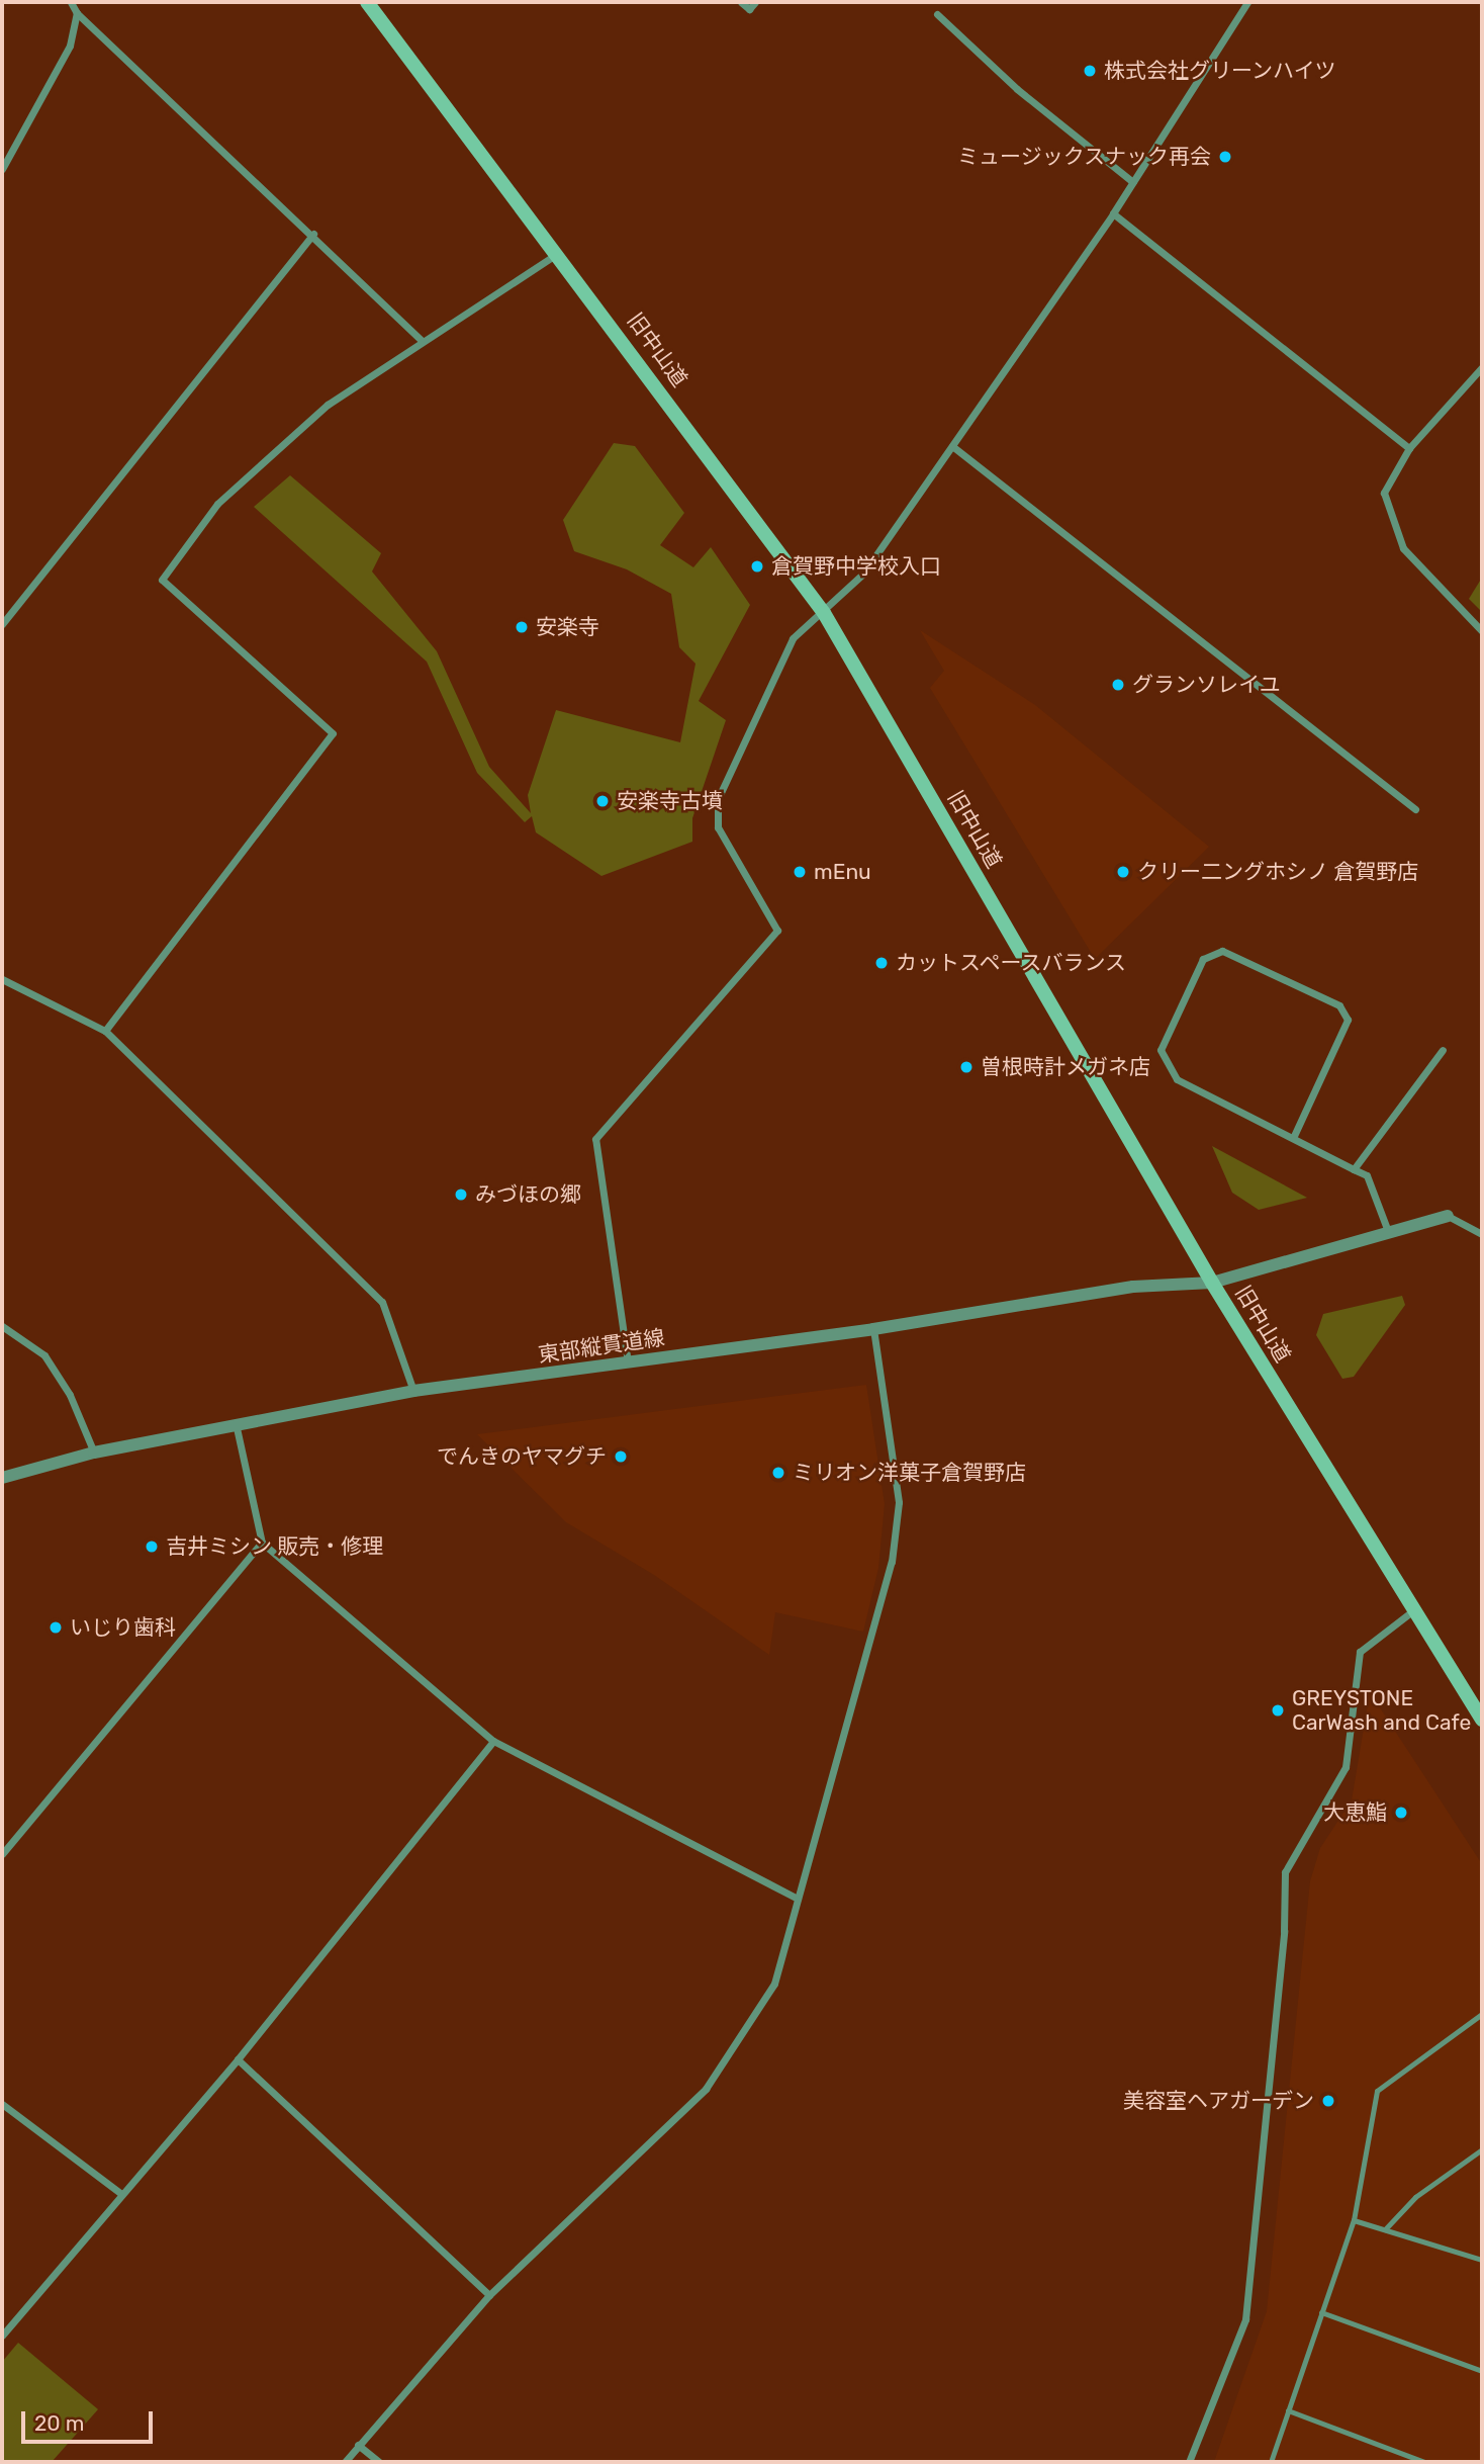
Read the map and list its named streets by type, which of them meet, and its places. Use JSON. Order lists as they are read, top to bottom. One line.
{"streets":{"main road":["旧中山道"],"street":["東部縦貫道線"]},"crossings":[["旧中山道","東部縦貫道線"]],"places":["株式会社グリーンハイツ","ミュージックスナック再会","倉賀野中学校入口","安楽寺","グランソレイユ","安楽寺古墳","mEnu","クリー二ングホシノ 倉賀野店","カットスペースバランス","曽根時計メガネ店","みづほの郷","でんきのヤマグチ","ミリオン洋菓子倉賀野店","吉井ミシン 販売・修理","いじり歯科","GREYSTONE CarWash and Cafe","大恵鮨","美容室ヘアガーデン"],"scale_bar":"20 m"}
